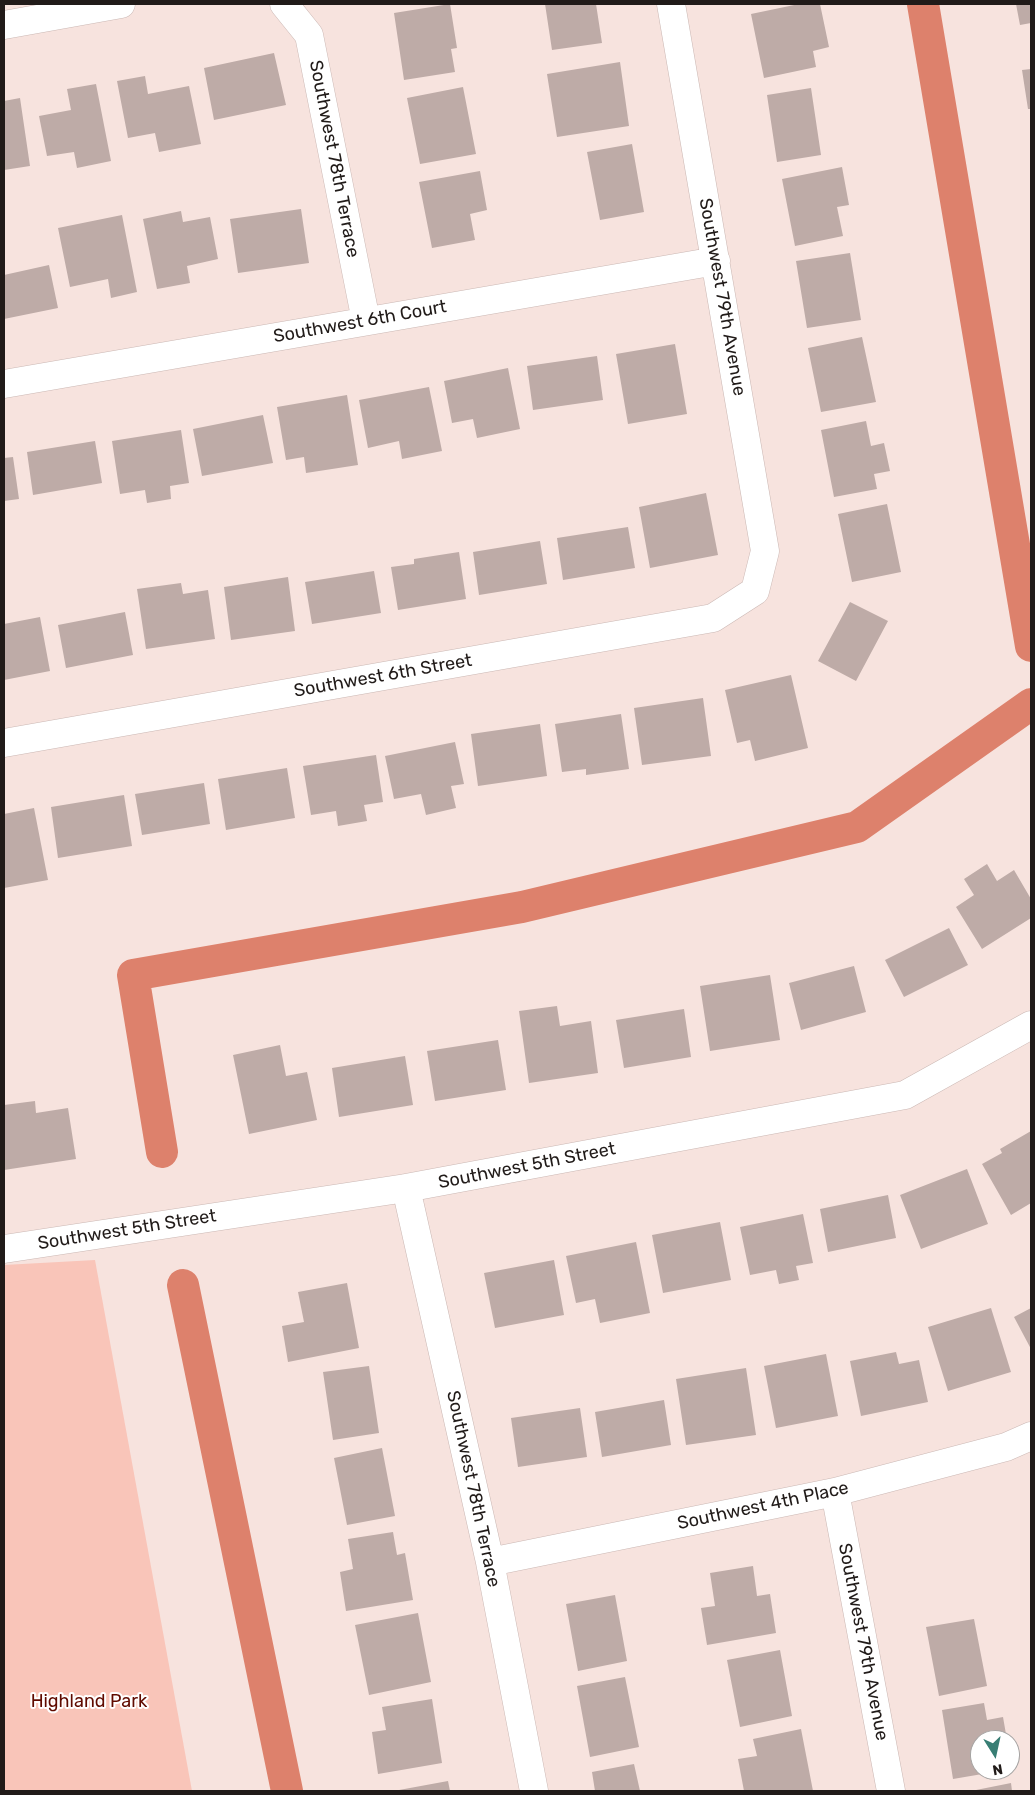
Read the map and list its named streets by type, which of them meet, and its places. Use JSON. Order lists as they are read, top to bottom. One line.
{"streets":{"street":["Southwest 78th Terrace","Southwest 79th Avenue","Southwest 6th Court","Southwest 6th Street","Southwest 5th Street","Southwest 4th Place"]},"crossings":[["Southwest 78th Terrace","Southwest 6th Court"],["Southwest 78th Terrace","Southwest 5th Street"],["Southwest 78th Terrace","Southwest 4th Place"],["Southwest 79th Avenue","Southwest 6th Court"],["Southwest 79th Avenue","Southwest 6th Street"],["Southwest 79th Avenue","Southwest 4th Place"]],"parks":["Highland Park"],"north":"bottom"}
